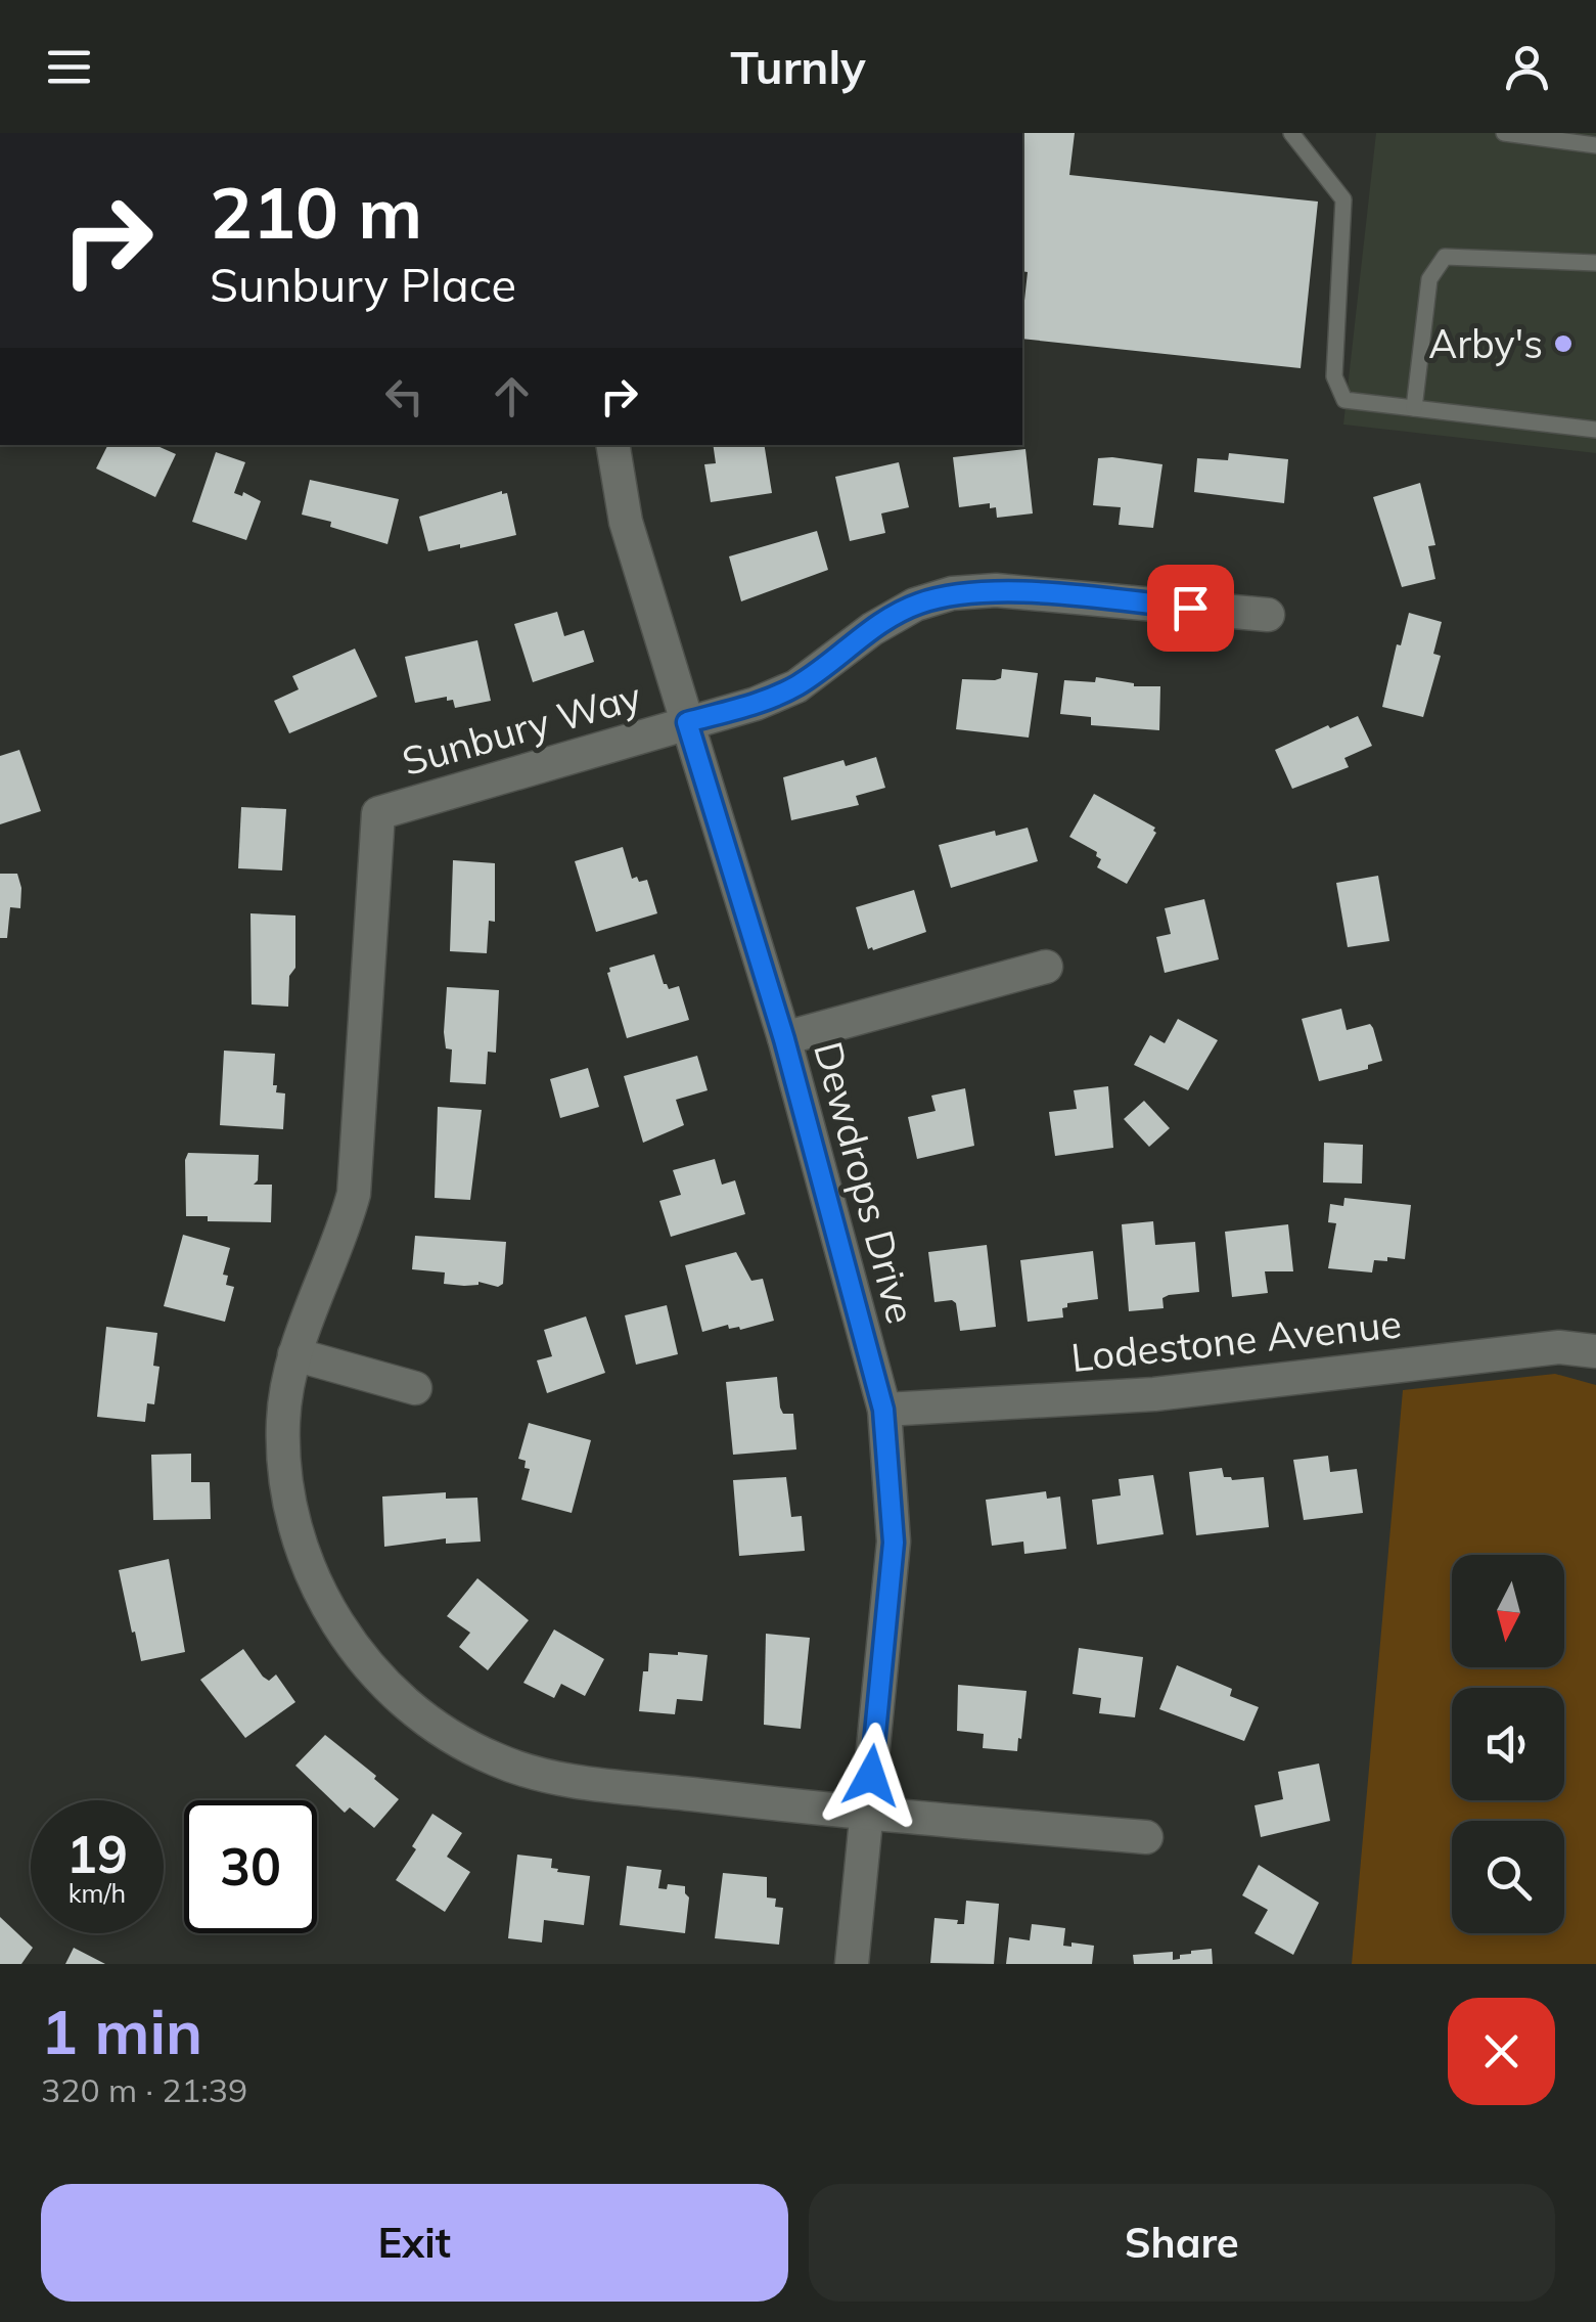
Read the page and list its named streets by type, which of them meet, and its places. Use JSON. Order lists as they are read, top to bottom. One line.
{"streets":{"street":["Sunbury Way","Dewdrops Drive","Lodestone Avenue"]},"crossings":[["Sunbury Way","Dewdrops Drive"],["Dewdrops Drive","Lodestone Avenue"]],"places":["Arby's"],"north":"bottom","page":{"header":"Turnly","turn":["210 m","Sunbury Place"],"speed":"19 km/h","limit":"30","heading":["1 min","320 m · 21:39"],"buttons":["Exit","Share"]}}
